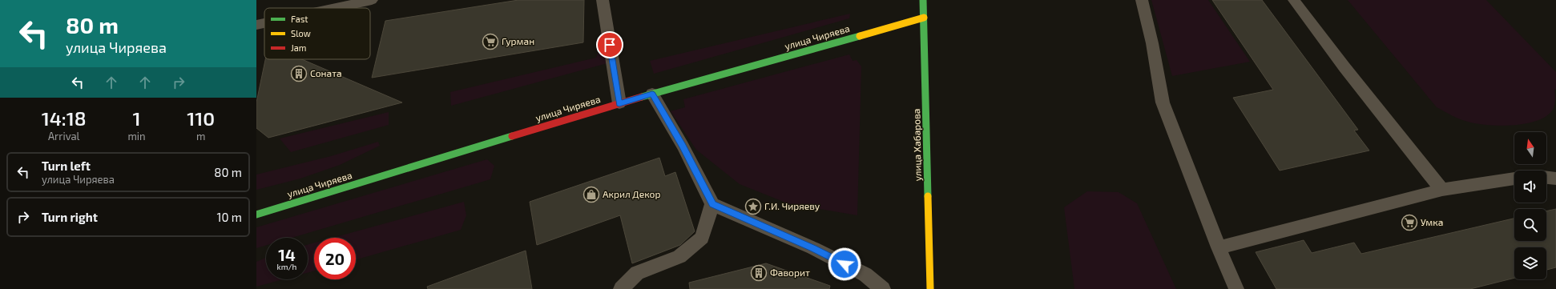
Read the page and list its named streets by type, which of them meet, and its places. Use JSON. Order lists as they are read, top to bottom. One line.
{"streets":{"street":["улица Чиряева","улица Хабарова"]},"crossings":[["улица Чиряева","улица Хабарова"]],"places":{"supermarket":["Гурман","Умка"],"building":["Соната","Фаворит"],"shop":["Акрил Декор"],"place":["Г.И. Чиряеву"]},"legend":["Fast","Slow","Jam"],"north":"top","page":{"turn":["80 m","улица Чиряева"],"eta":["14:18","Arrival","1","min","110","m"],"list":[{"name":"Turn left","note":"улица Чиряева","value":"80 m"},{"name":"Turn right","value":"10 m"}],"speed":"14 km/h","limit":"20"}}
